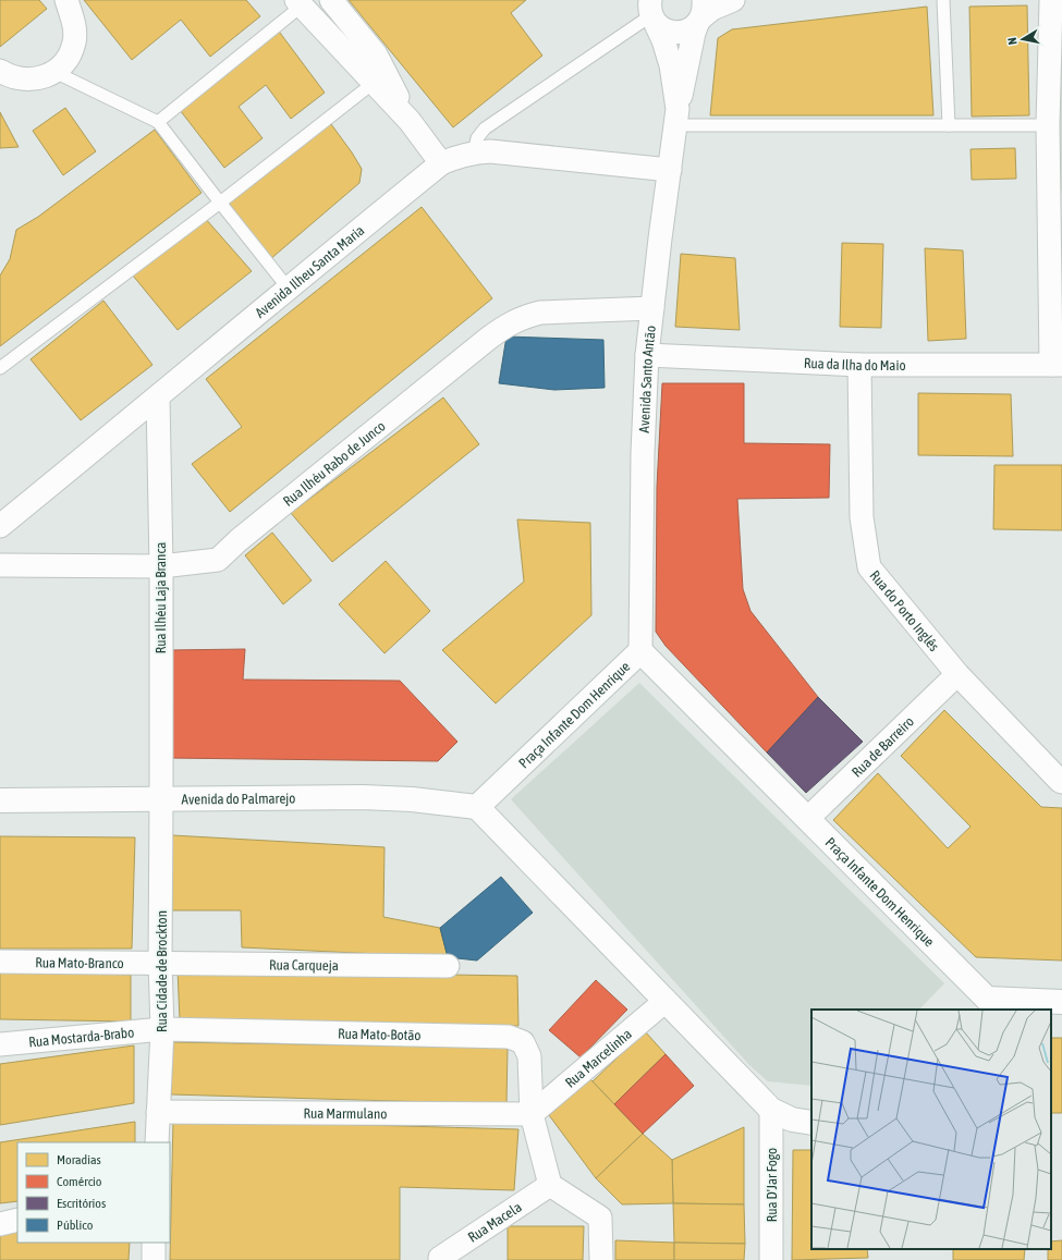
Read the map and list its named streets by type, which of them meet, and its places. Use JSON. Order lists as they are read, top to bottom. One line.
{"streets":{"street":["Avenida Ilheu Santa Maria","Rua da Ilha do Maio","Avenida Santo Antão","Rua Ilhéu Rabo de Junco","Rua Ilhéu Laja Branca","Rua do Porto Inglês","Praça Infante Dom Henrique","Rua de Barreiro","Avenida do Palmarejo","Rua Mato-Branco","Rua Carqueja","Rua Cidade de Brockton","Rua Mato-Botão","Rua Mostarda-Brabo","Rua Marcelinha","Rua Marmulano","Rua D'Jar Fogo","Rua Macela"]},"crossings":[["Avenida Ilheu Santa Maria","Avenida Santo Antão"],["Avenida Ilheu Santa Maria","Rua Ilhéu Laja Branca"],["Rua da Ilha do Maio","Avenida Santo Antão"],["Rua da Ilha do Maio","Rua do Porto Inglês"],["Avenida Santo Antão","Rua Ilhéu Rabo de Junco"],["Avenida Santo Antão","Praça Infante Dom Henrique"],["Rua Ilhéu Rabo de Junco","Rua Ilhéu Laja Branca"],["Rua Ilhéu Laja Branca","Avenida do Palmarejo"],["Rua Ilhéu Laja Branca","Rua Cidade de Brockton"],["Rua do Porto Inglês","Rua de Barreiro"],["Praça Infante Dom Henrique","Rua de Barreiro"],["Praça Infante Dom Henrique","Avenida do Palmarejo"],["Avenida do Palmarejo","Rua Cidade de Brockton"],["Rua Mato-Branco","Rua Carqueja"],["Rua Mato-Branco","Rua Cidade de Brockton"],["Rua Carqueja","Rua Cidade de Brockton"],["Rua Cidade de Brockton","Rua Mato-Botão"],["Rua Cidade de Brockton","Rua Mostarda-Brabo"],["Rua Cidade de Brockton","Rua Marmulano"],["Rua Mato-Botão","Rua Mostarda-Brabo"],["Rua Mato-Botão","Rua Marcelinha"],["Rua Mato-Botão","Rua Marmulano"],["Rua Mato-Botão","Rua Macela"],["Rua Marcelinha","Rua Marmulano"]],"legend":["Moradias","Comércio","Escritórios","Público"],"north":"left"}
